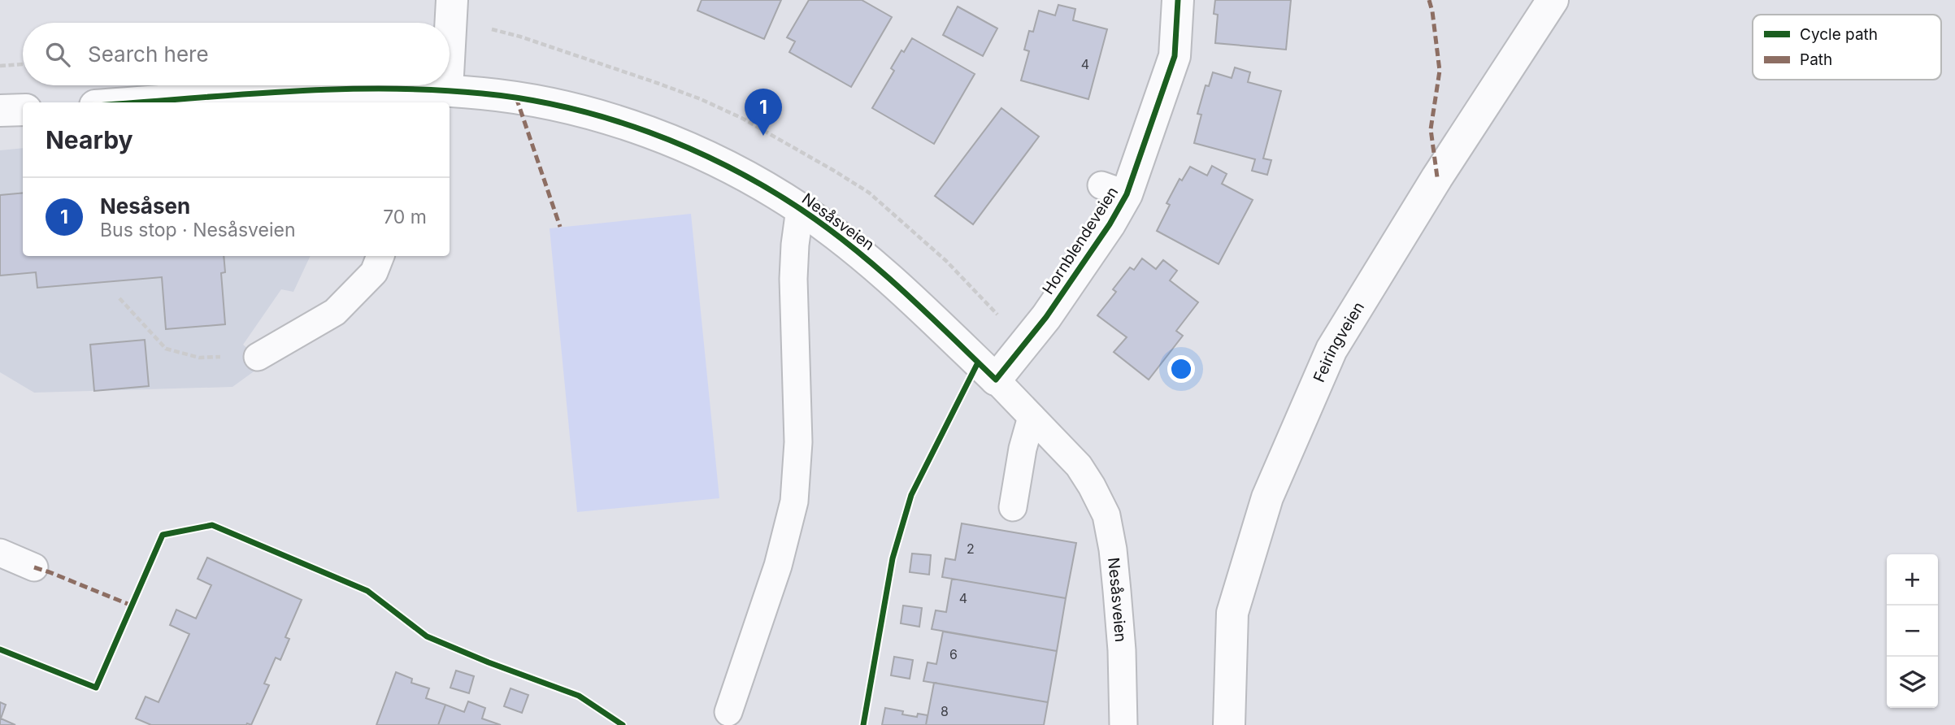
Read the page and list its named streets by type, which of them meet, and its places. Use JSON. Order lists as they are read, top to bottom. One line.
{"streets":{"street":["Nesåsveien","Hornblendeveien","Feiringveien"]},"crossings":[["Nesåsveien","Hornblendeveien"]],"house_numbers":["4","2","4","6","8"],"legend":["Cycle path","Path"],"page":{"search":"Search here","pins":"1","heading":"Nearby","list":[{"mark":"1","name":"Nesåsen","note":"Bus stop · Nesåsveien","value":"70 m"}],"map_buttons":["+","−"]}}
